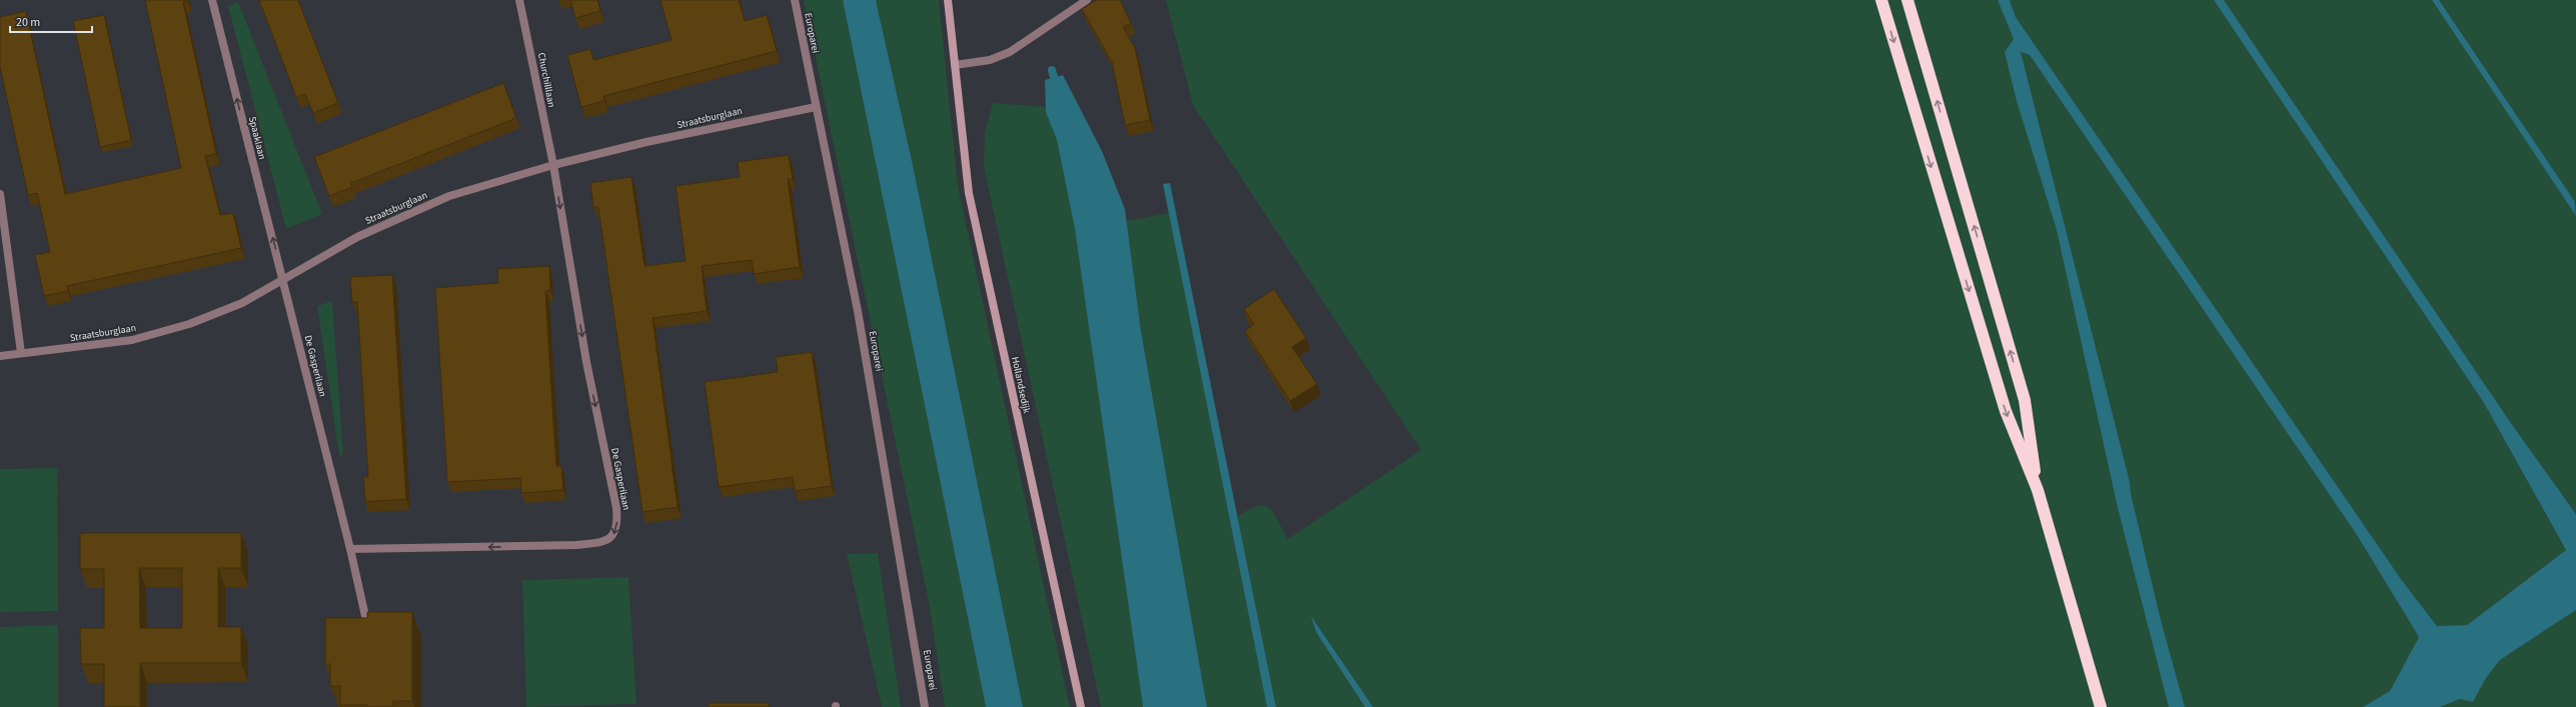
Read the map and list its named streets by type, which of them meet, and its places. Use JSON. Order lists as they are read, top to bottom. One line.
{"streets":{"street":["Europarei","Churchilllaan","Straatsburglaan","Spaaklaan","De Gasperilaan","Hollandsedijk"]},"crossings":[["Europarei","Straatsburglaan"],["Churchilllaan","Straatsburglaan"],["Churchilllaan","De Gasperilaan"],["Straatsburglaan","Spaaklaan"],["Straatsburglaan","De Gasperilaan"],["Spaaklaan","De Gasperilaan"]],"one_way":["Spaaklaan"],"scale_bar":"20 m"}
